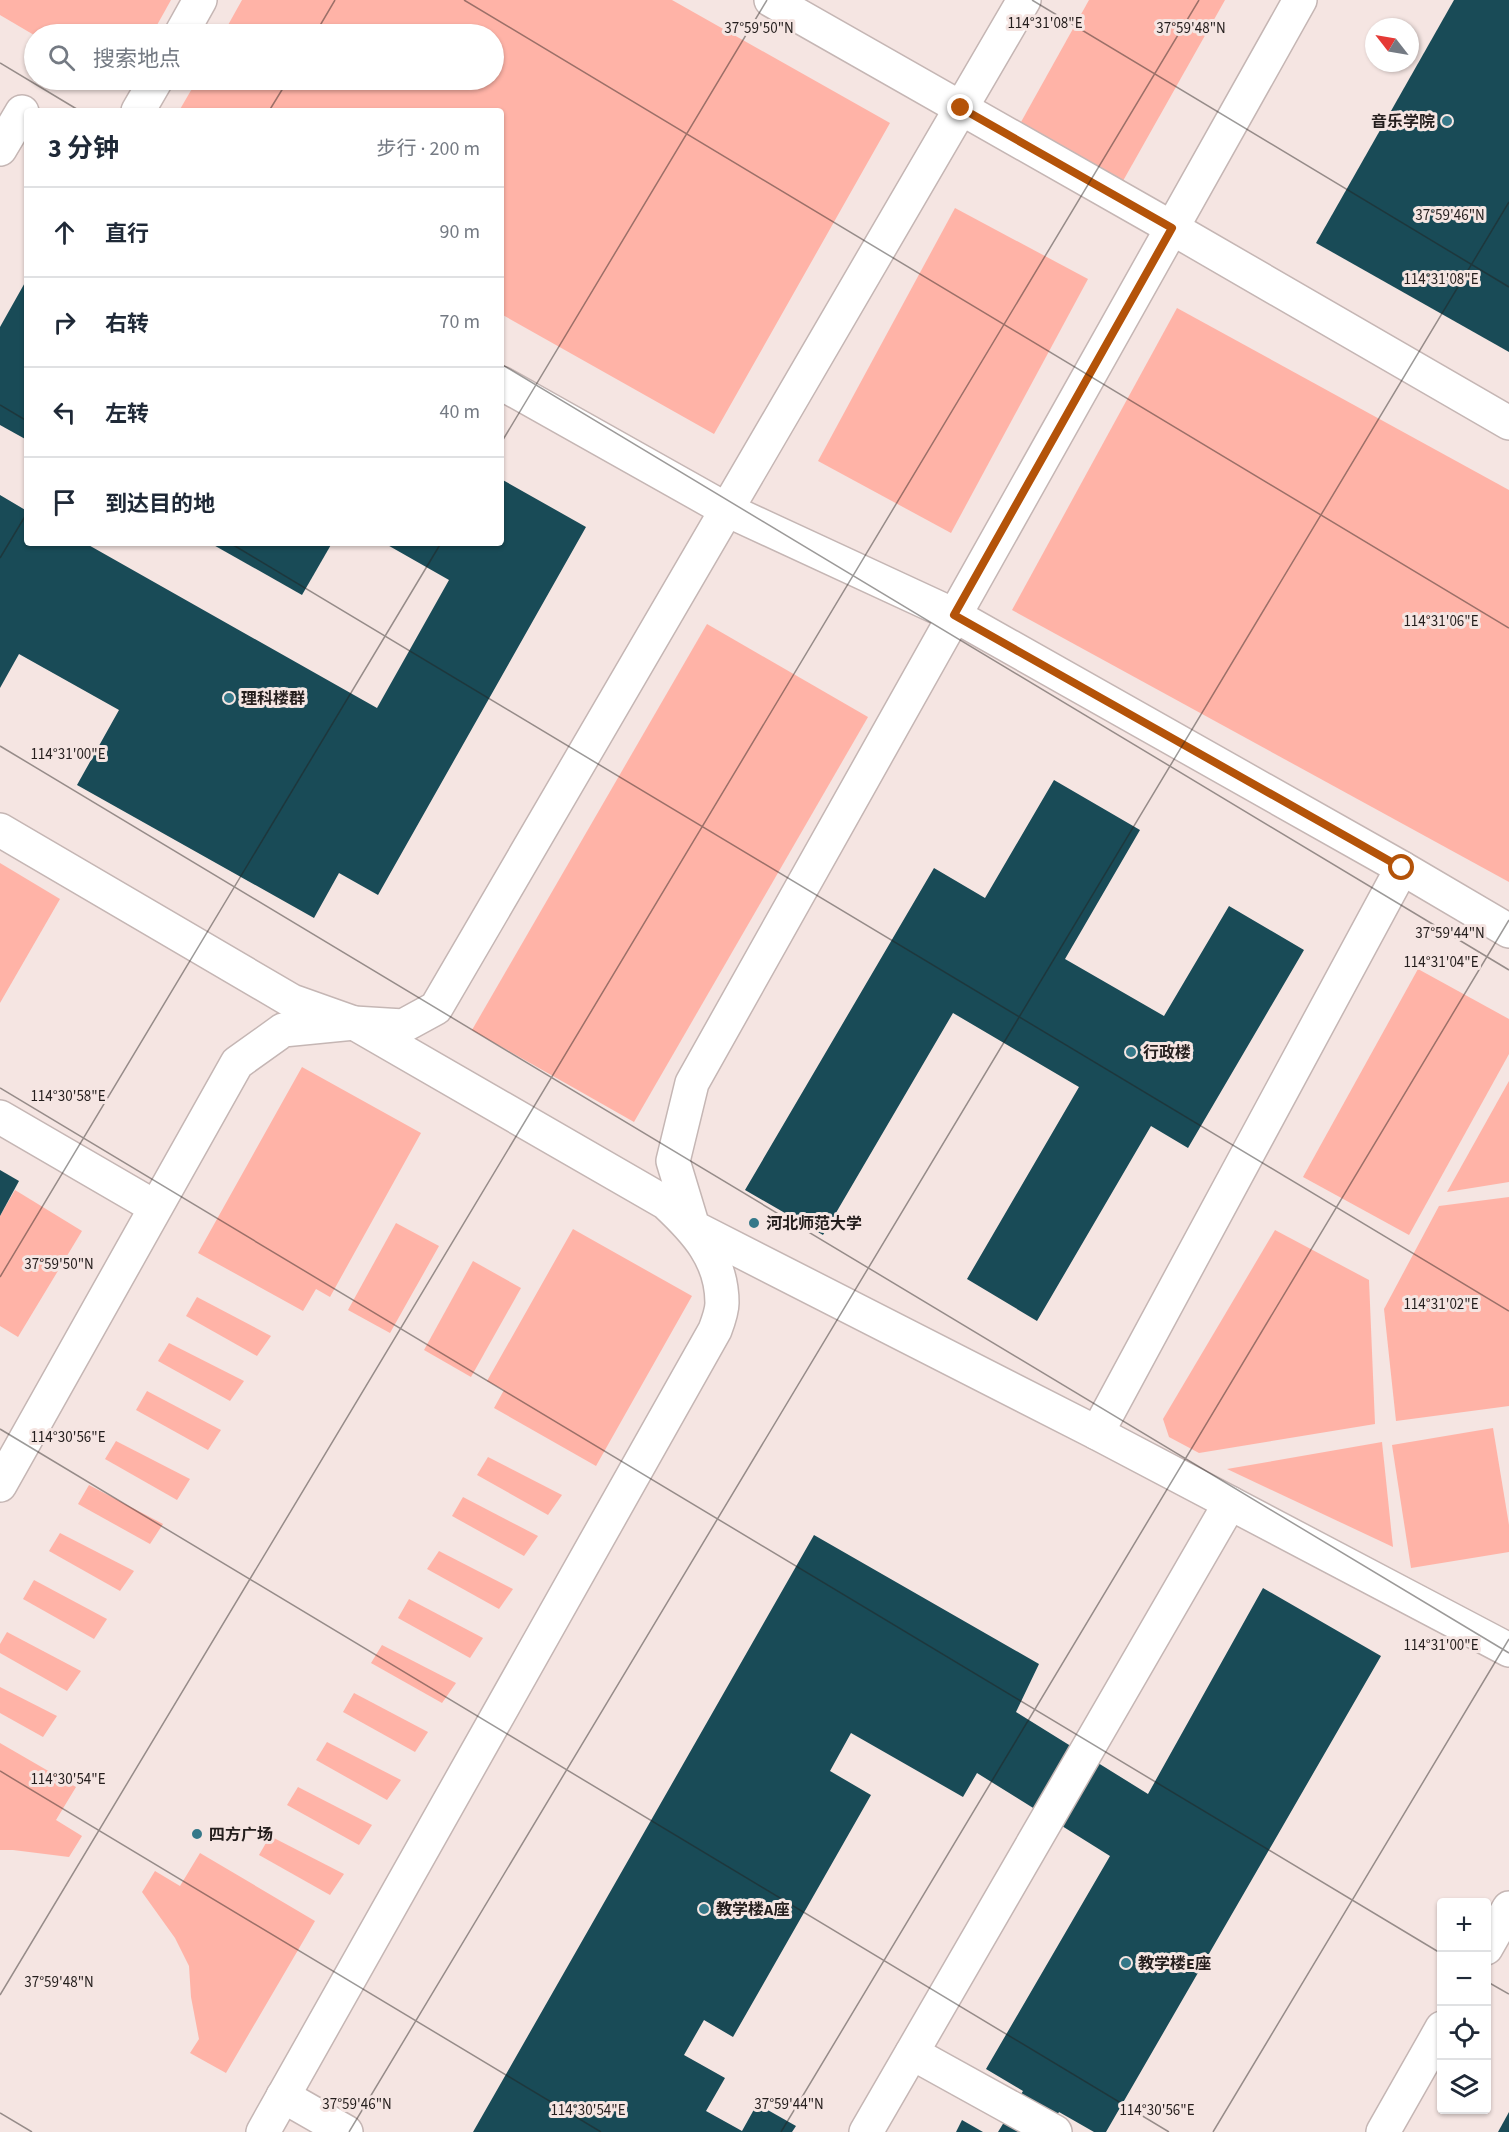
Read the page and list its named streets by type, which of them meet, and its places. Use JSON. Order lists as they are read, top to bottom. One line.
{"places":["音乐学院","理科楼群","行政楼","河北师范大学","四方广场","教学楼A座","教学楼E座"],"north":"top left","page":{"search":"搜索地点","heading":["3 分钟","步行 · 200 m"],"list":[["直行","90 m"],["右转","70 m"],["左转","40 m"],"到达目的地"],"map_buttons":["+","−"]},"coordinates":["114°31'08\"E","37°59'50\"N","37°59'48\"N","37°59'46\"N","114°31'06\"E","114°31'00\"E","37°59'44\"N","114°31'04\"E","114°30'58\"E","114°31'02\"E","114°30'56\"E","114°30'54\"E"]}
